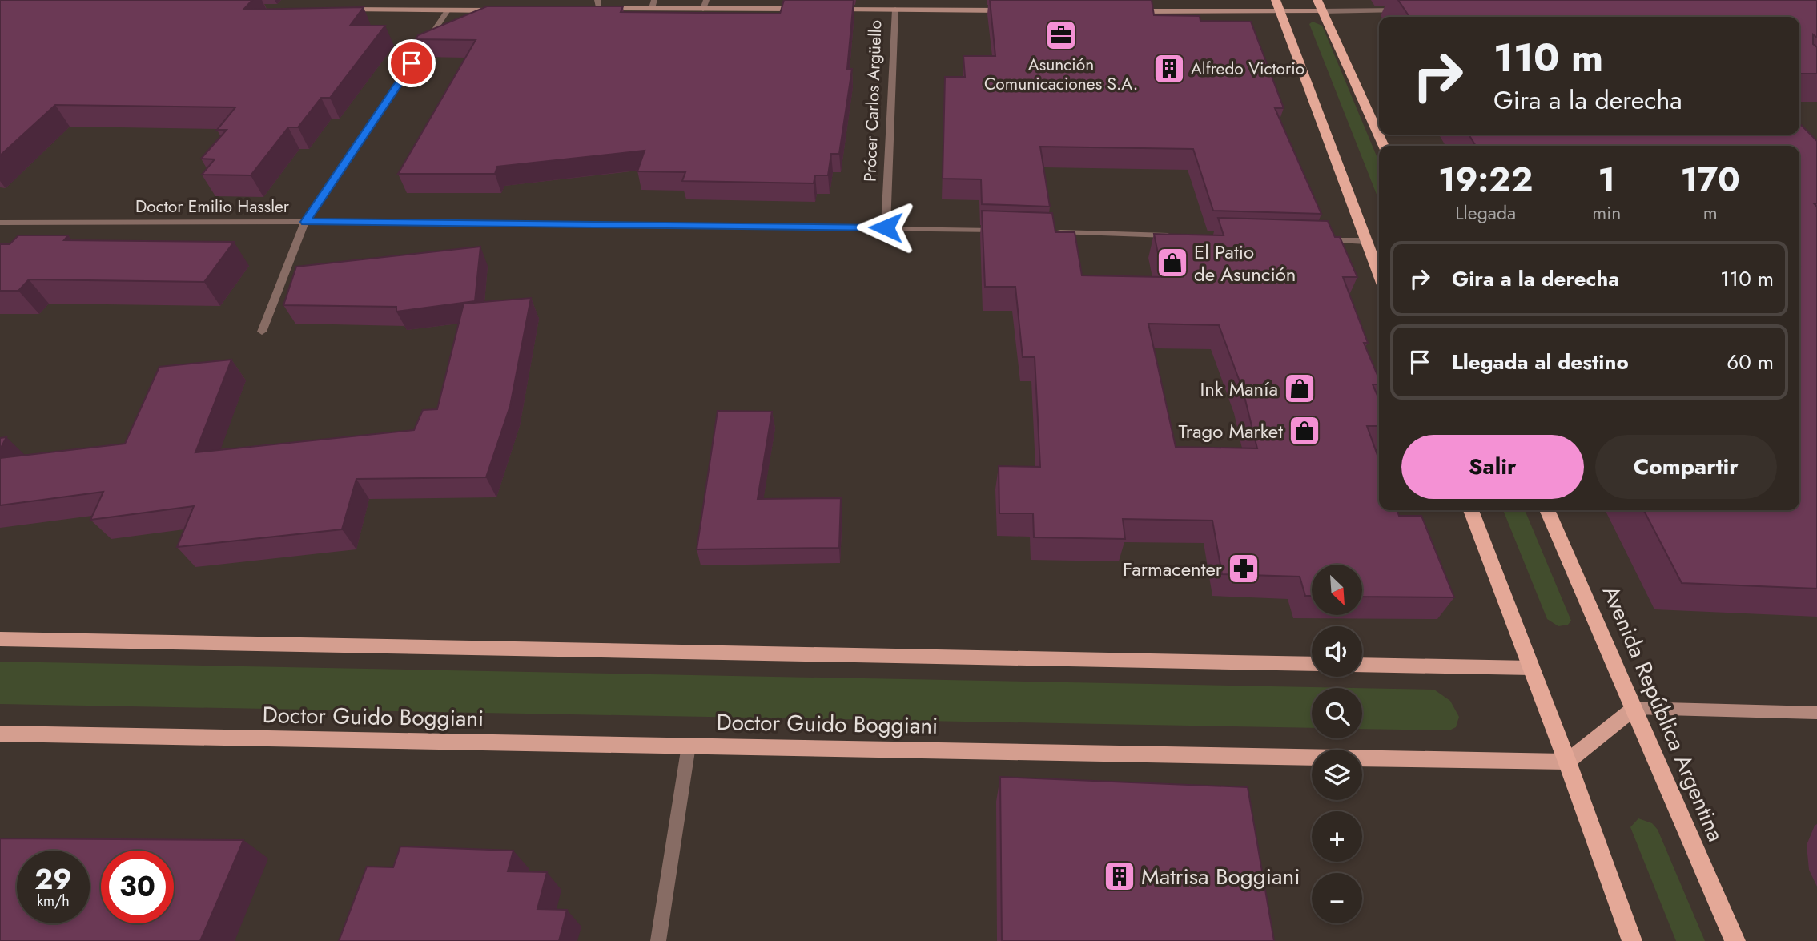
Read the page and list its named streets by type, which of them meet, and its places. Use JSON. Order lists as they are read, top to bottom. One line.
{"streets":{"highway":["Avenida República Argentina"],"main road":["Doctor Guido Boggiani"],"street":["Prócer Carlos Argüello","Doctor Emilio Hassler"]},"crossings":[["Prócer Carlos Argüello","Doctor Emilio Hassler"]],"places":{"office":["Asunción Comunicaciones S.A."],"building":["Alfredo Victorio","Matrisa Boggiani"],"shop":["El Patio de Asunción","Ink Manía","Trago Market"],"pharmacy":["Farmacenter"]},"north":"bottom right","page":{"turn":["110 m","Gira a la derecha"],"eta":["19:22","Llegada","1","min","170","m"],"list":[{"name":"Gira a la derecha","value":"110 m"},{"name":"Llegada al destino","value":"60 m"}],"buttons":["Salir","Compartir"],"map_buttons":["+","−"],"speed":"29 km/h","limit":"30"}}
